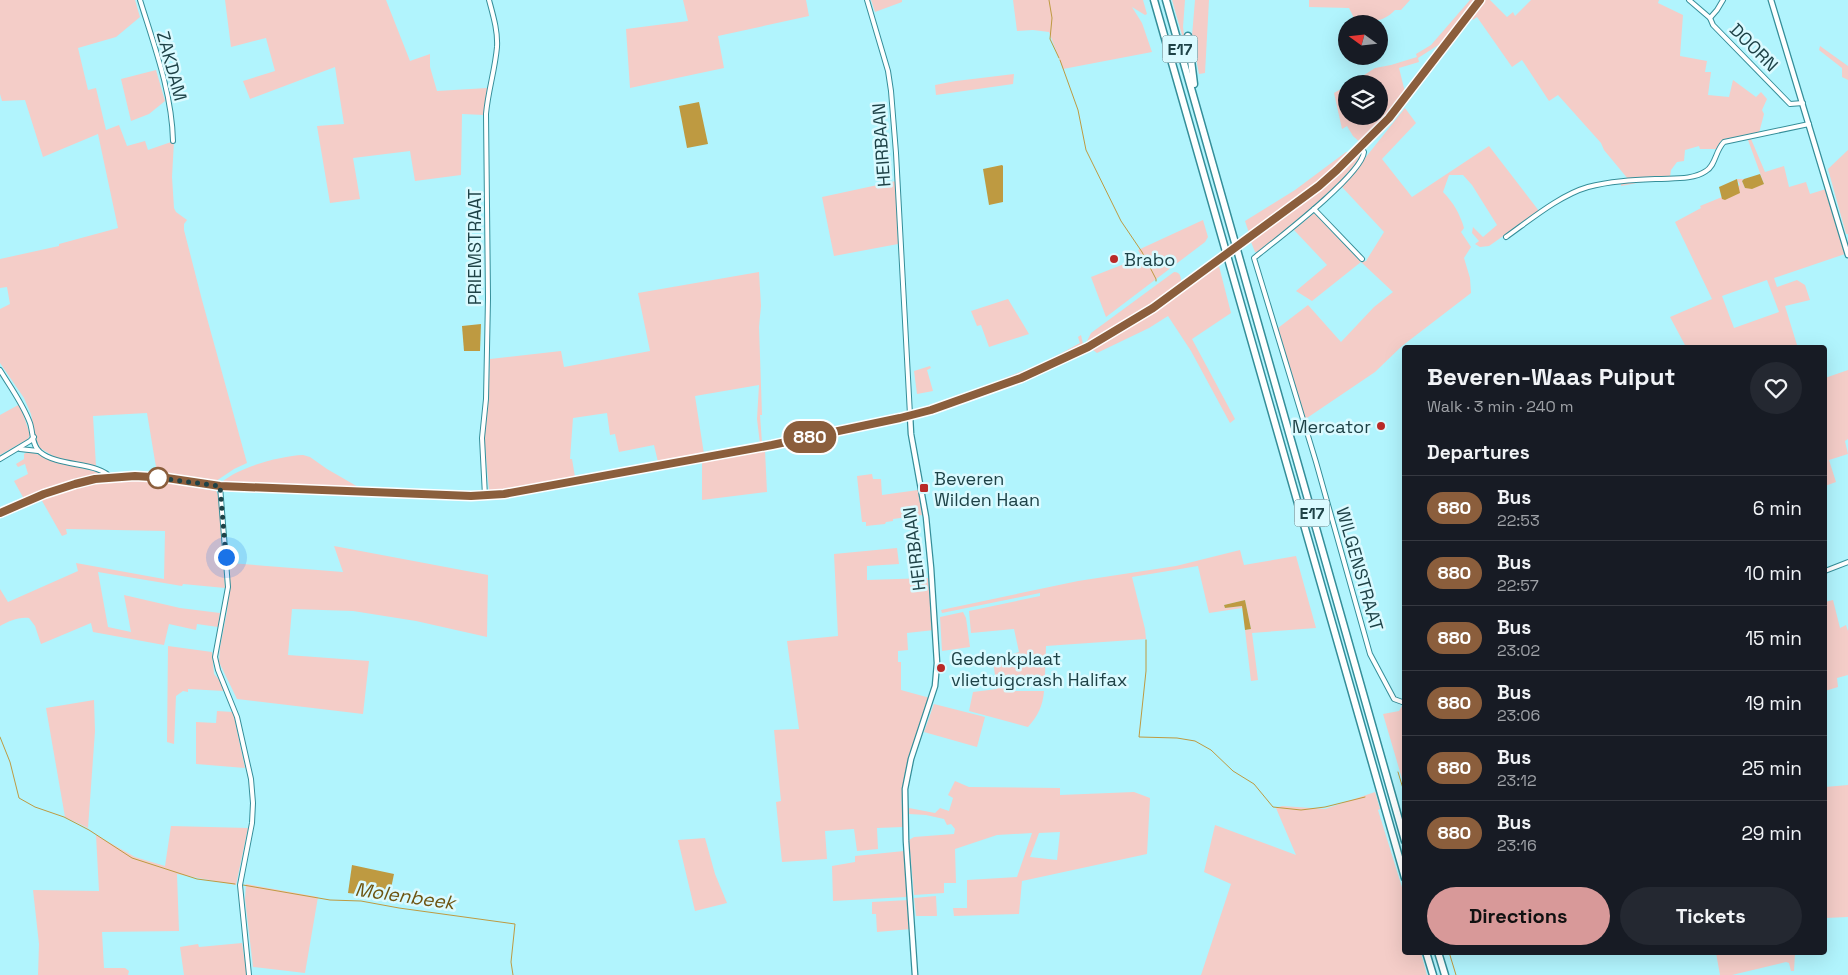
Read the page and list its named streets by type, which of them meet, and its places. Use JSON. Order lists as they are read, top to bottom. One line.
{"streets":{"highway":["E17"],"street":["DOORN","ZAKDAM","HEIRBAAN","PRIEMSTRAAT","WILGENSTRAAT"]},"water":["Molenbeek"],"places":{"other":["Brabo","Mercator","Gedenkplaat vlietuigcrash Halifax"],"transit":["Beveren Wilden Haan"]},"lines":["bus line 880"],"north":"left","page":{"on_map":"880","heading":[["Beveren-Waas Puiput","Walk · 3 min · 240 m"],"Departures"],"list":[{"mark":"880","name":"Bus","note":"22:53","value":"6 min"},{"mark":"880","name":"Bus","note":"22:57","value":"10 min"},{"mark":"880","name":"Bus","note":"23:02","value":"15 min"},{"mark":"880","name":"Bus","note":"23:06","value":"19 min"},{"mark":"880","name":"Bus","note":"23:12","value":"25 min"},{"mark":"880","name":"Bus","note":"23:16","value":"29 min"}],"buttons":["Directions","Tickets"]}}
